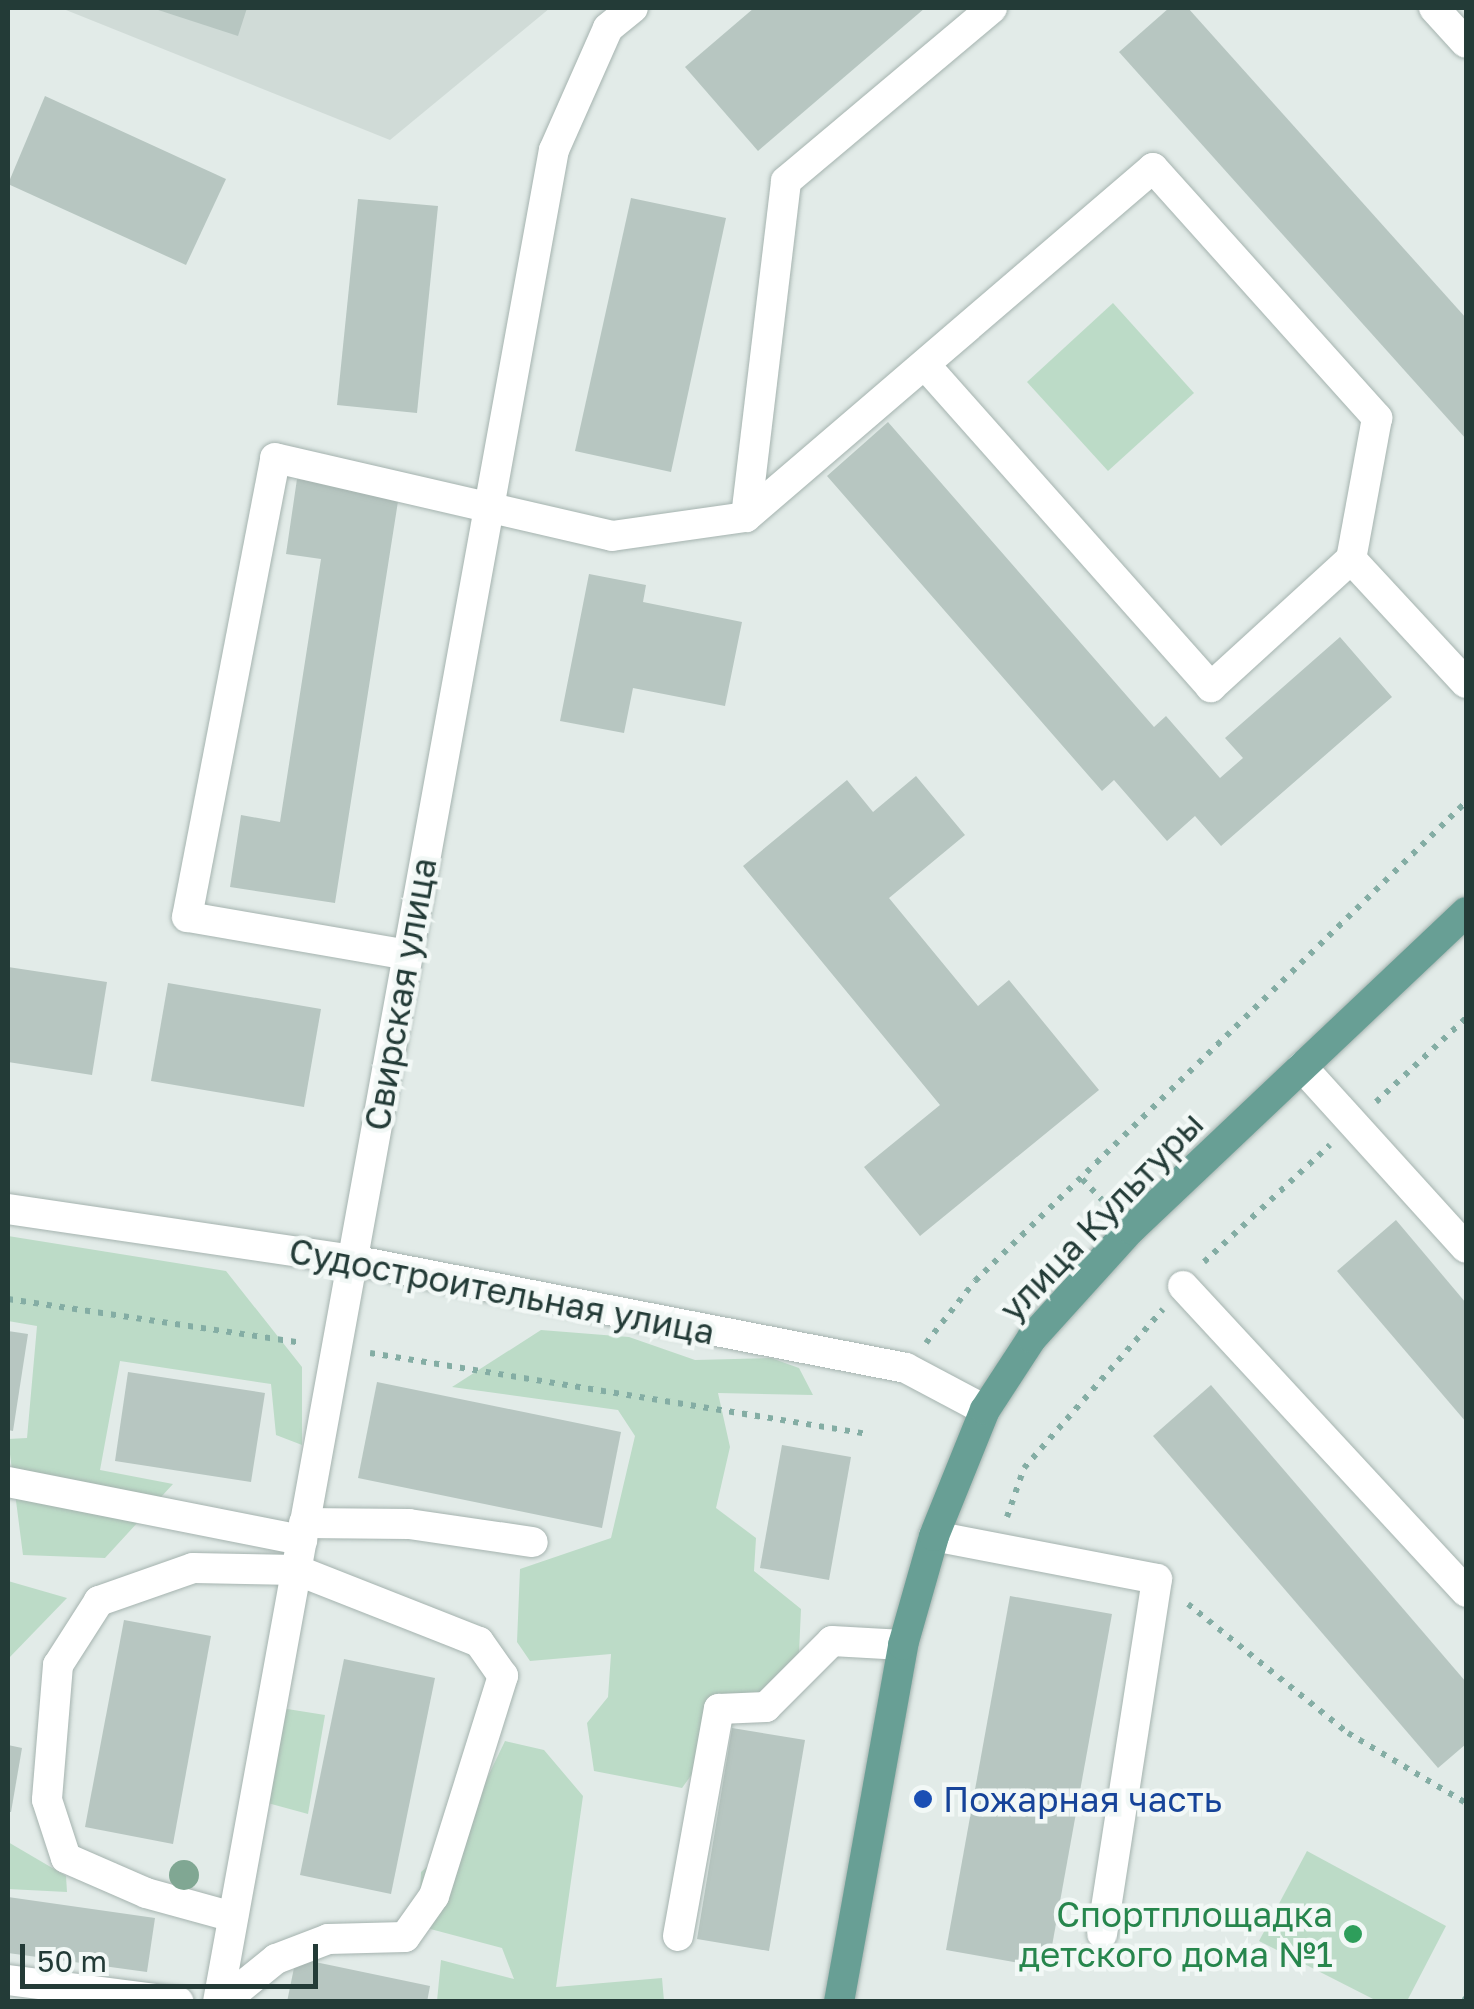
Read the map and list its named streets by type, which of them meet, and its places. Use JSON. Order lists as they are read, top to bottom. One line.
{"streets":{"main road":["улица Культуры"],"street":["Свирская улица","Судостроительная улица"]},"crossings":[["Свирская улица","Судостроительная улица"],["улица Культуры","Судостроительная улица"]],"places":["Пожарная часть","Спортплощадка детского дома №1"],"scale_bar":"50 m"}
